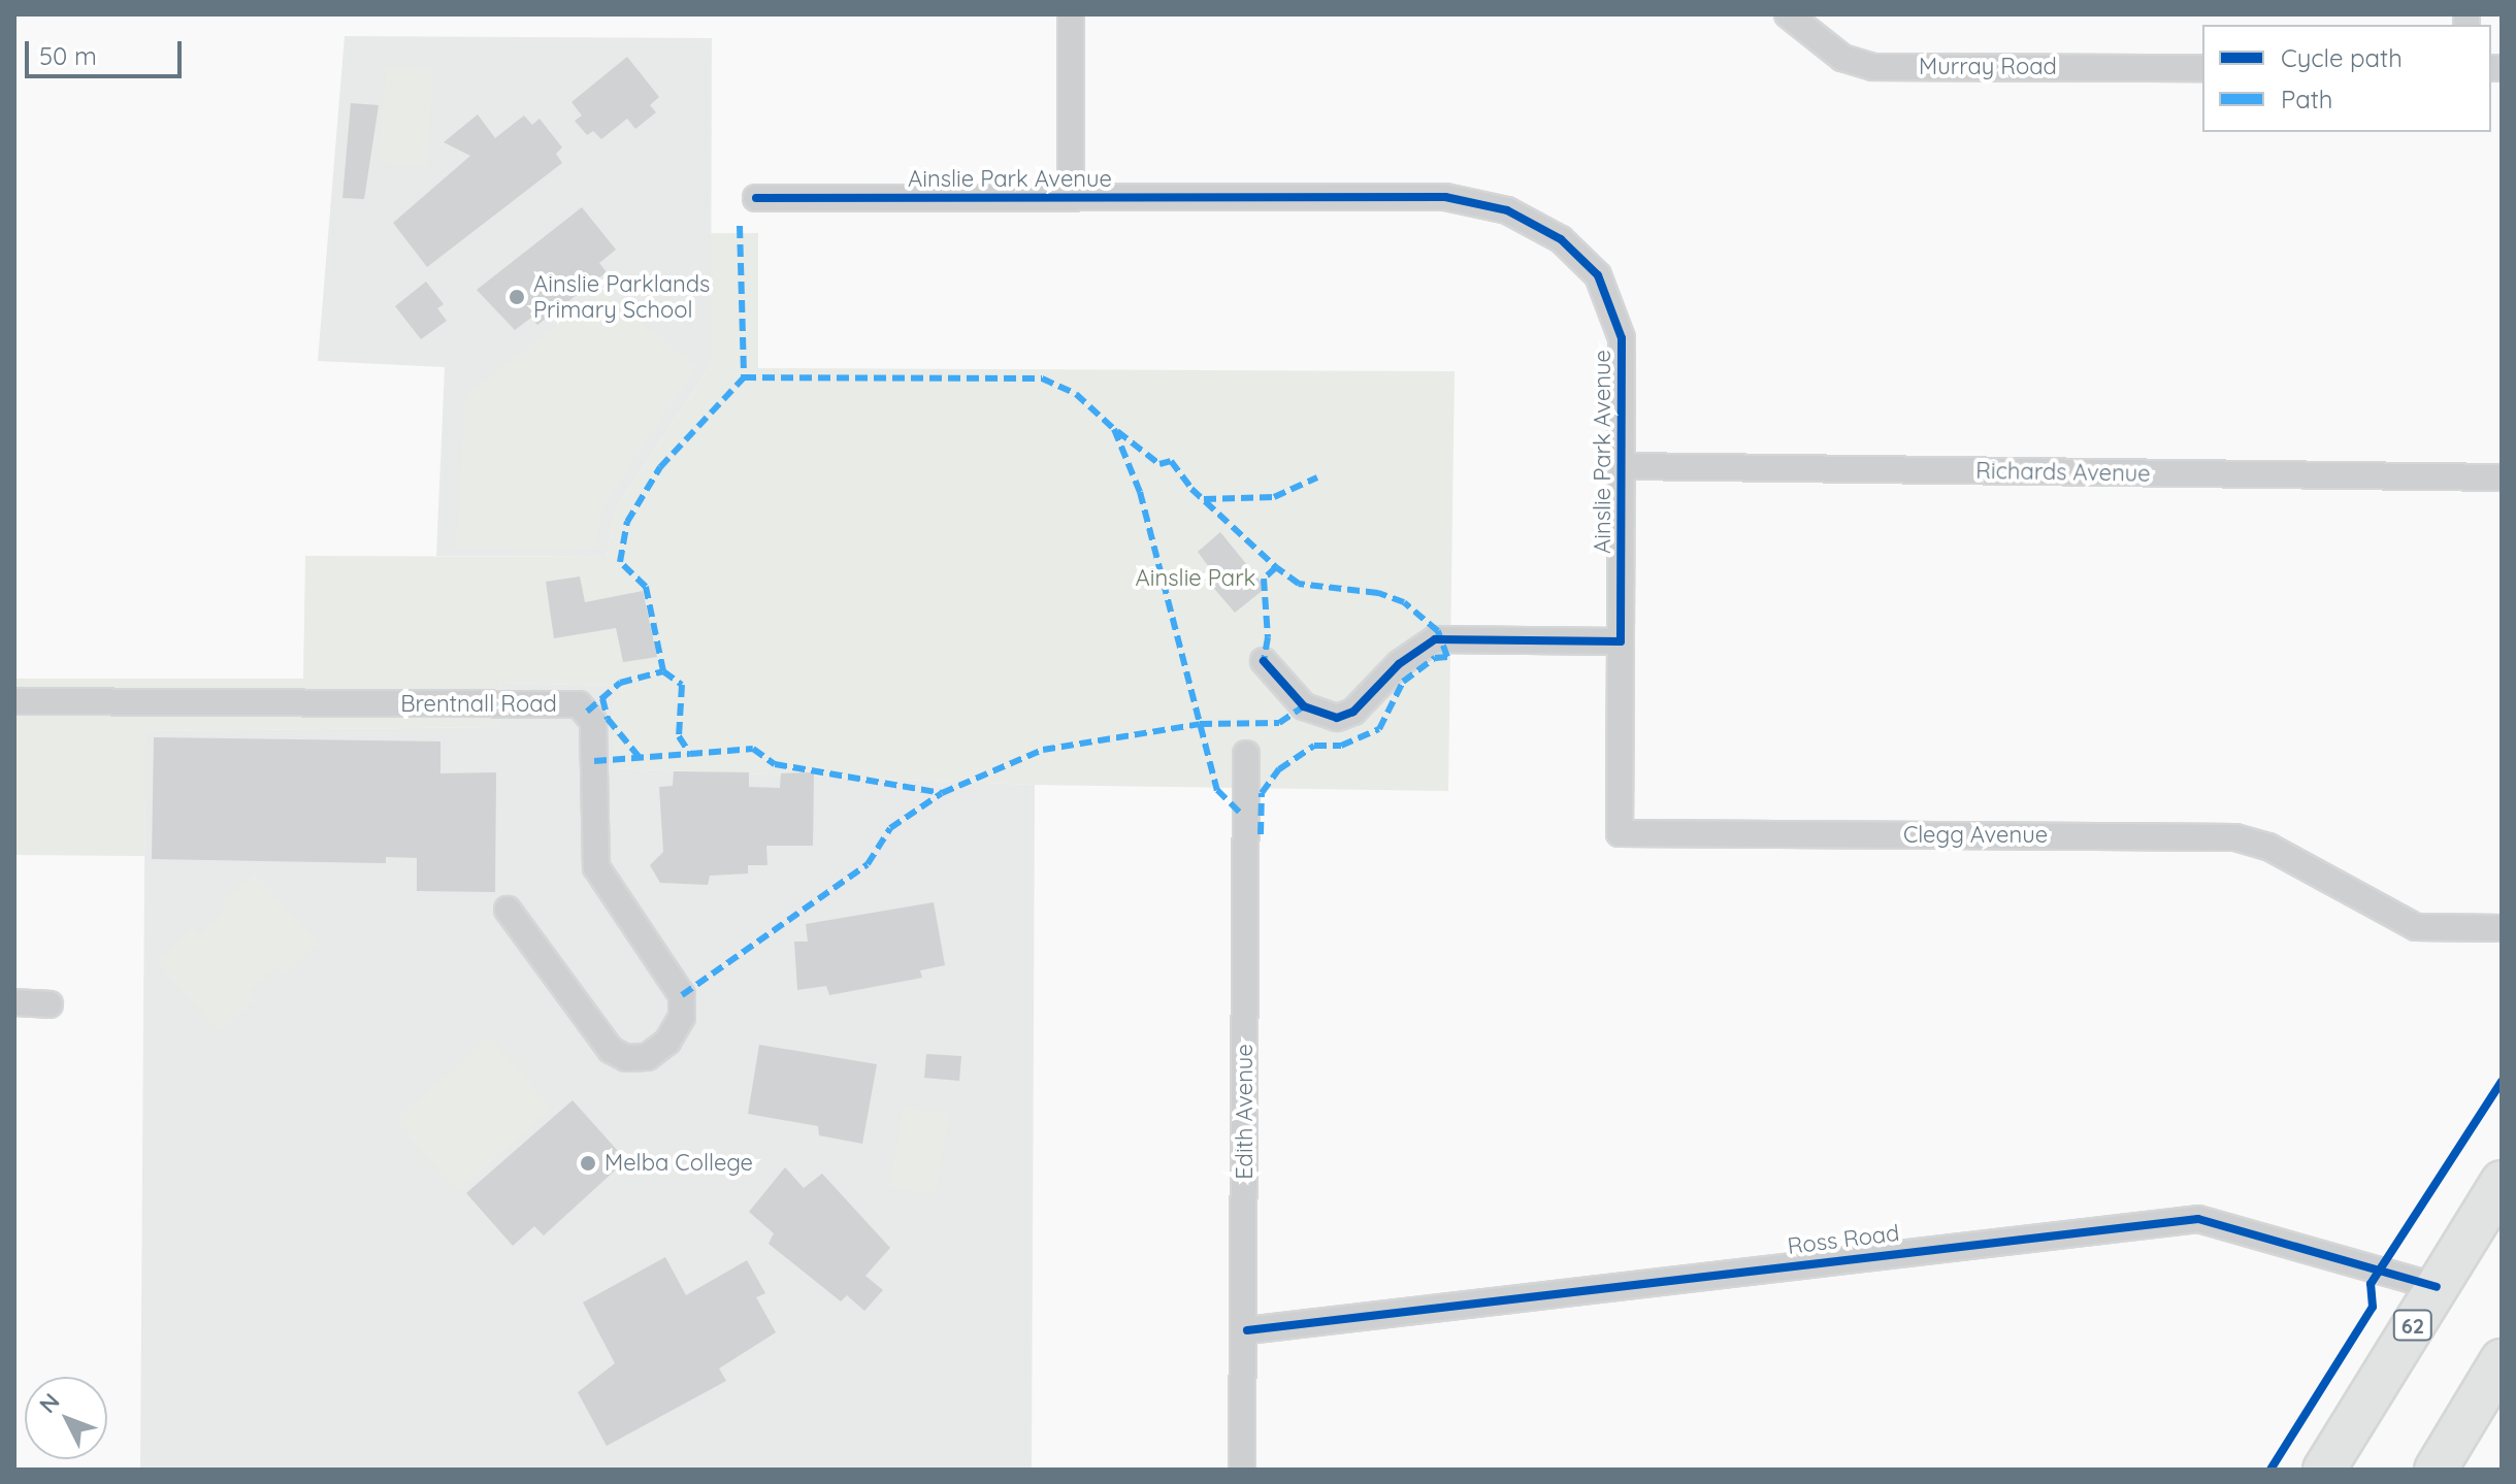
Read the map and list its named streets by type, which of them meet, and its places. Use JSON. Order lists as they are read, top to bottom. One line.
{"streets":{"main road":["62"],"street":["Murray Road","Ainslie Park Avenue","Richards Avenue","Brentnall Road","Clegg Avenue","Edith Avenue","Ross Road"]},"crossings":[["Ainslie Park Avenue","Richards Avenue"],["Ainslie Park Avenue","Clegg Avenue"],["Edith Avenue","Ross Road"],["Ross Road","62"]],"parks":["Ainslie Park"],"places":["Ainslie Parklands Primary School","Melba College"],"legend":["Cycle path","Path"],"scale_bar":"50 m","north":"top left"}
